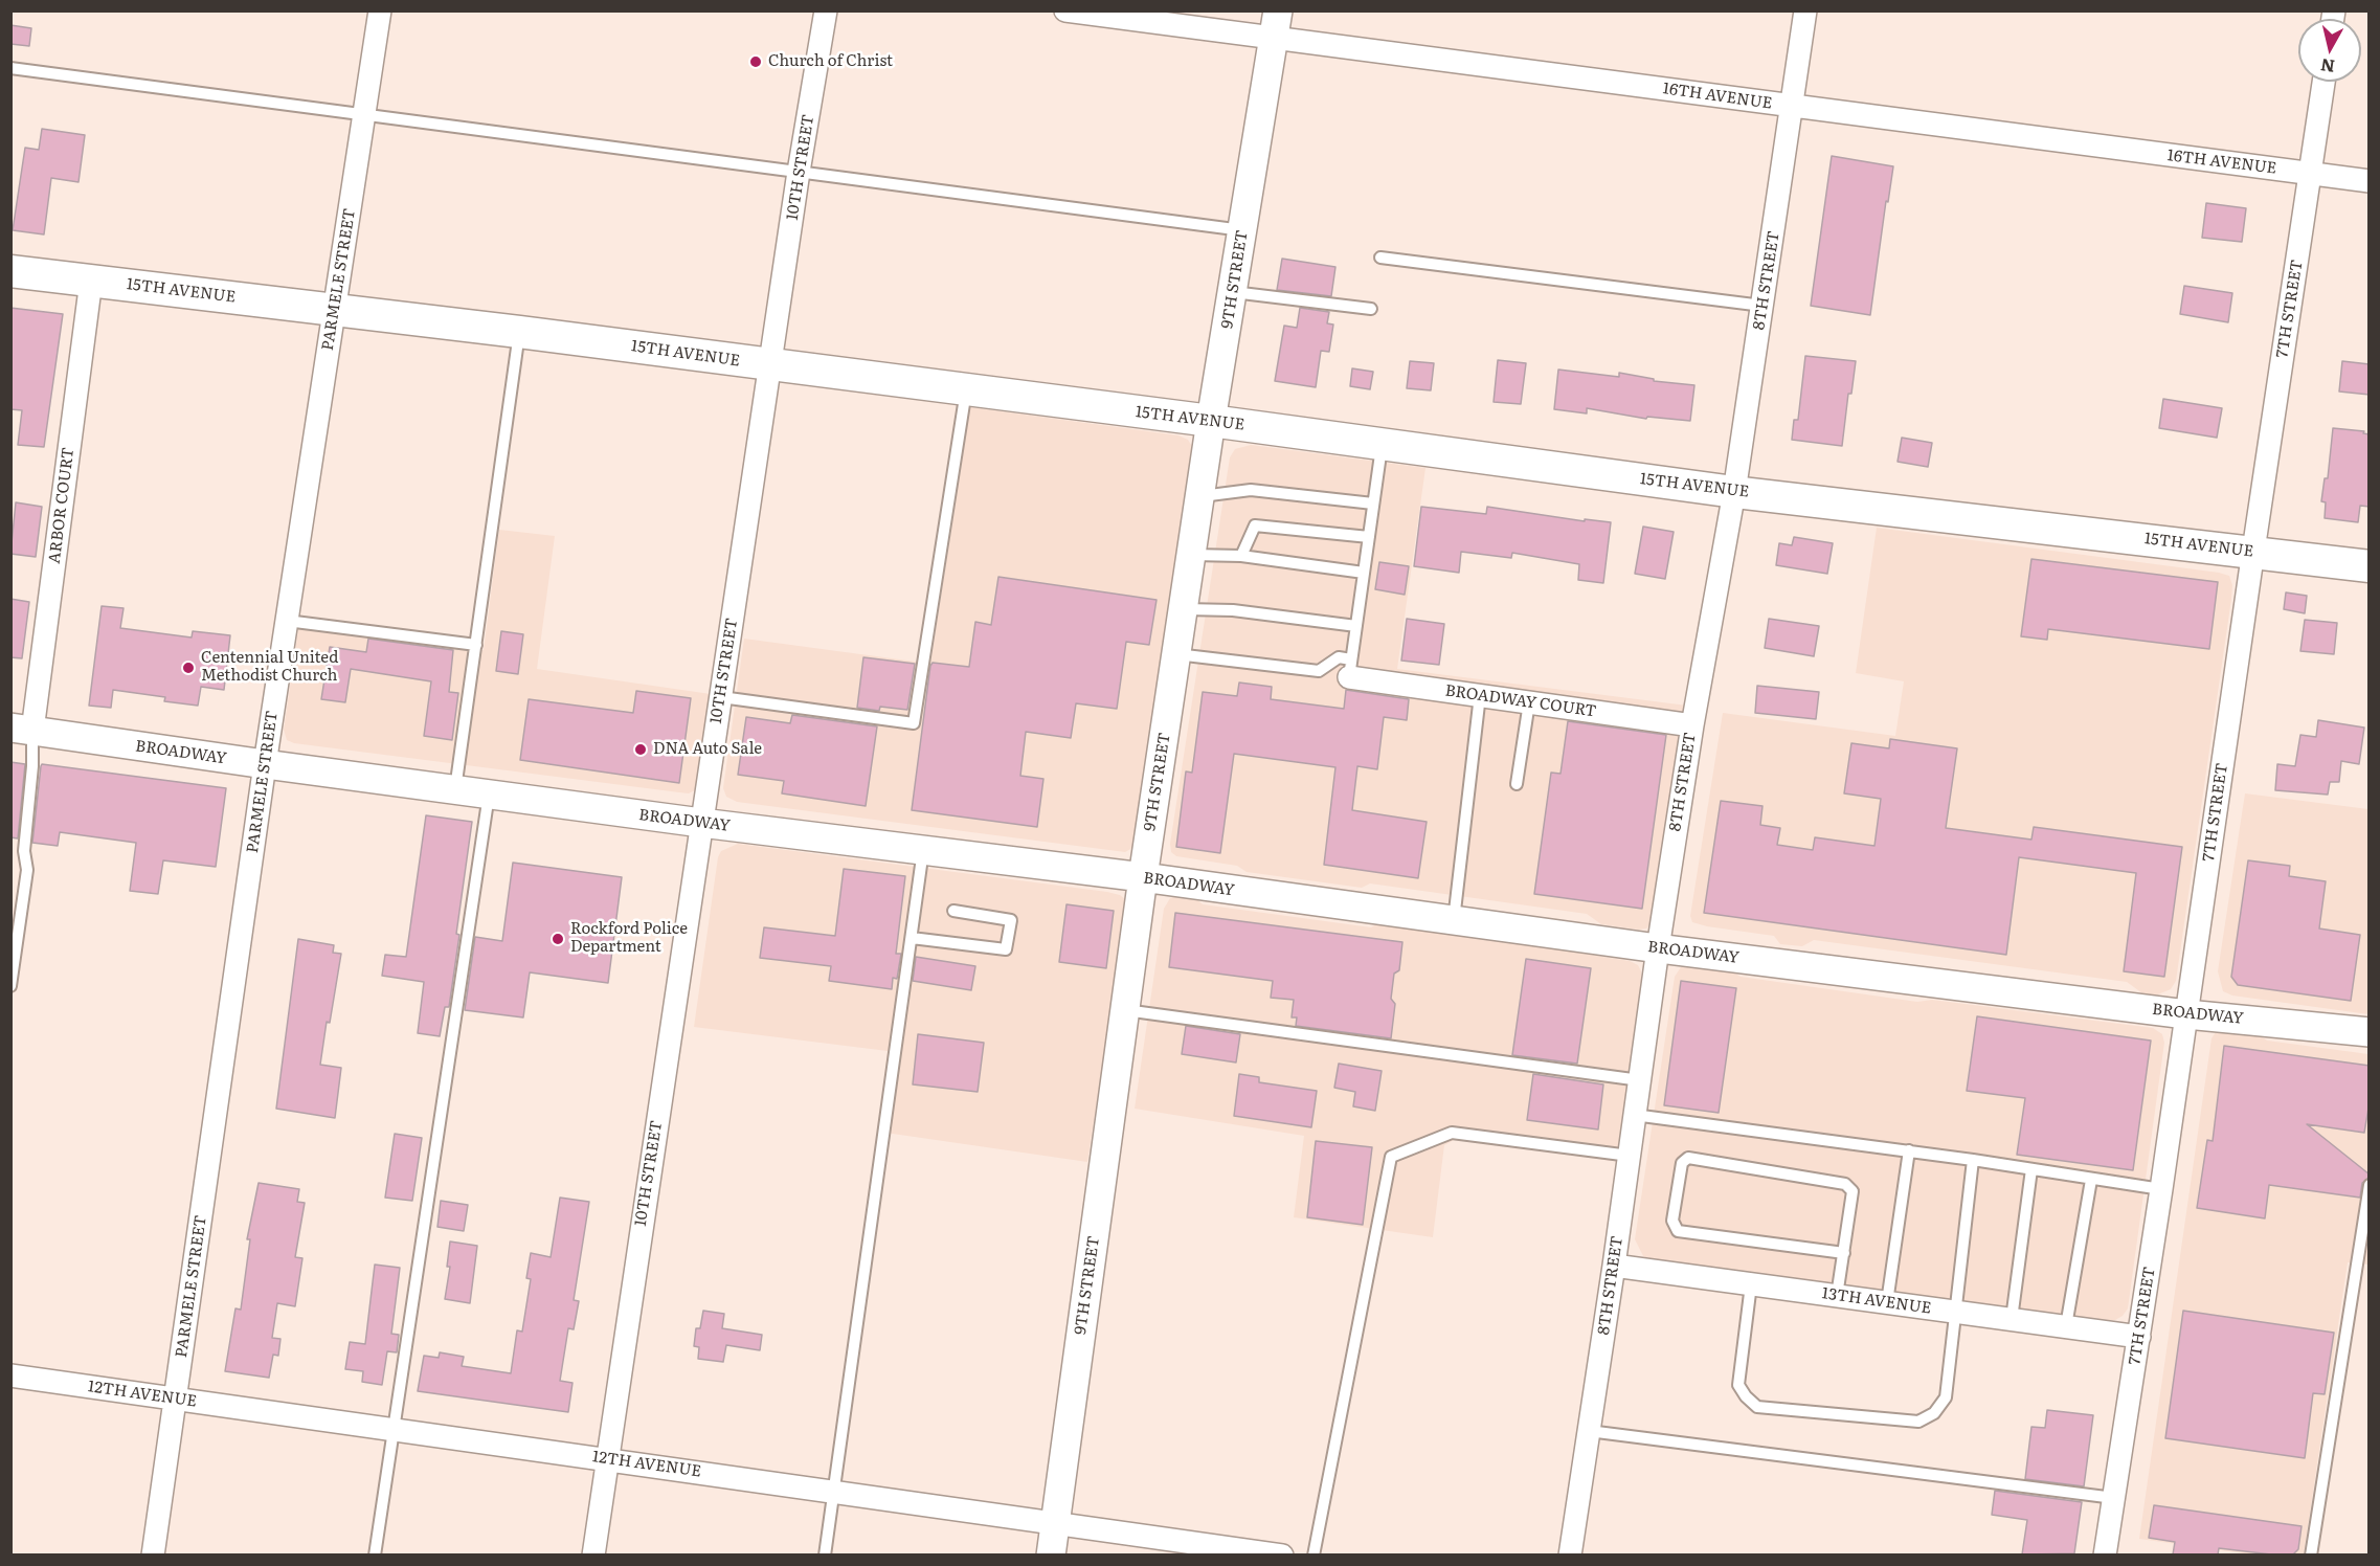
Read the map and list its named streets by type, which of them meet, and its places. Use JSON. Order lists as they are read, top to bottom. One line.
{"streets":{"main road":["15TH AVENUE"],"street":["16TH AVENUE","10TH STREET","PARMELE STREET","9TH STREET","8TH STREET","7TH STREET","ARBOR COURT","BROADWAY COURT","BROADWAY","13TH AVENUE","12TH AVENUE"]},"crossings":[["16TH AVENUE","9TH STREET"],["16TH AVENUE","8TH STREET"],["16TH AVENUE","7TH STREET"],["10TH STREET","15TH AVENUE"],["10TH STREET","BROADWAY"],["10TH STREET","12TH AVENUE"],["PARMELE STREET","15TH AVENUE"],["PARMELE STREET","BROADWAY"],["PARMELE STREET","12TH AVENUE"],["9TH STREET","15TH AVENUE"],["9TH STREET","BROADWAY"],["9TH STREET","12TH AVENUE"],["8TH STREET","15TH AVENUE"],["8TH STREET","BROADWAY COURT"],["8TH STREET","BROADWAY"],["8TH STREET","13TH AVENUE"],["15TH AVENUE","7TH STREET"],["15TH AVENUE","ARBOR COURT"],["7TH STREET","BROADWAY"],["7TH STREET","13TH AVENUE"],["ARBOR COURT","BROADWAY"]],"places":["Church of Christ","Centennial United Methodist Church","DNA Auto Sale","Rockford Police Department"],"north":"bottom"}
